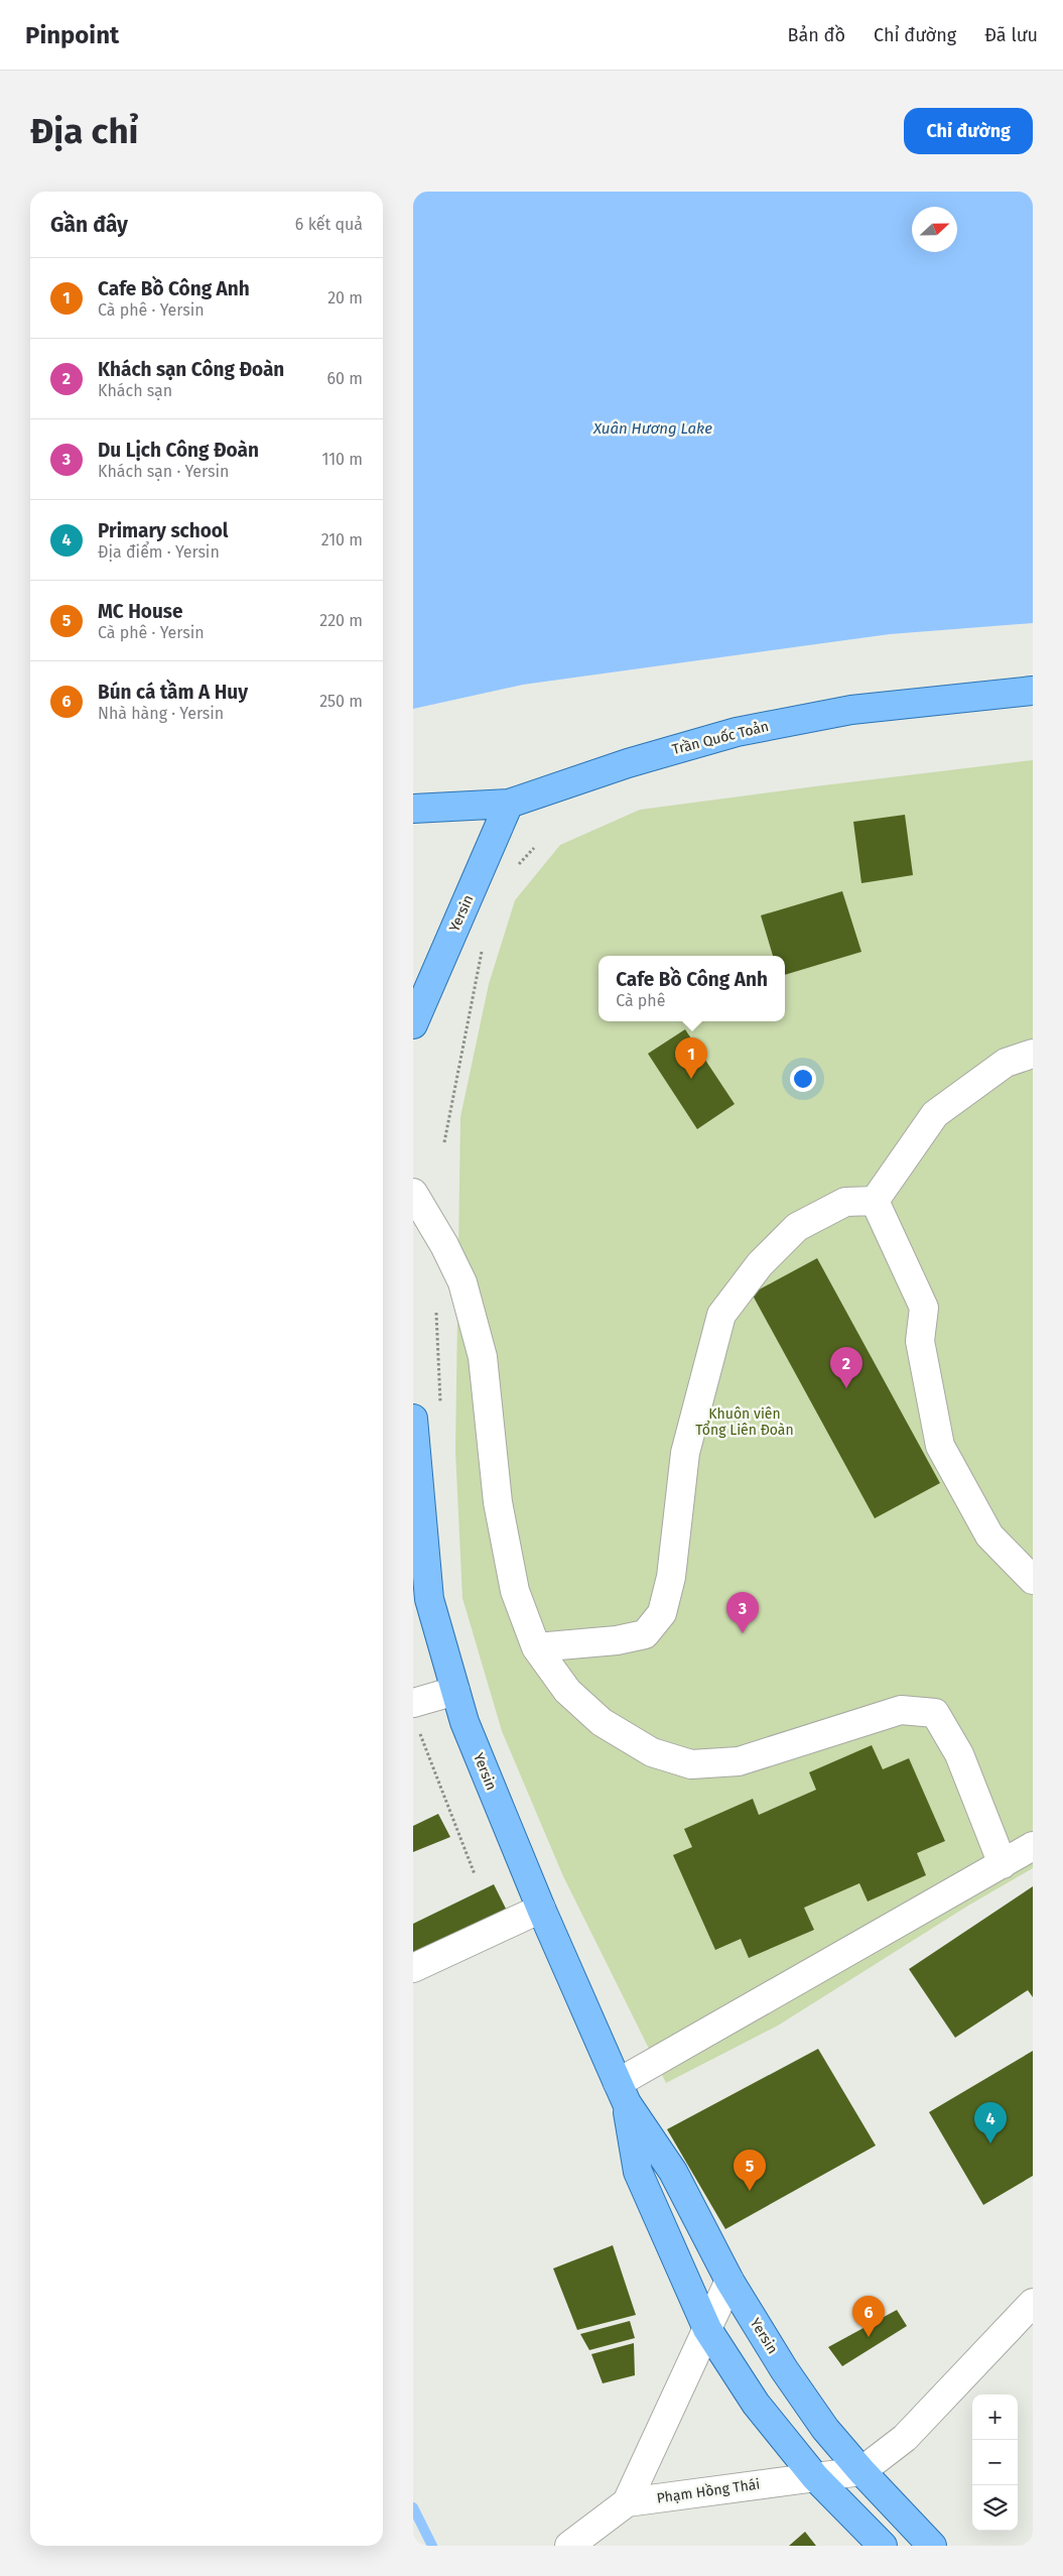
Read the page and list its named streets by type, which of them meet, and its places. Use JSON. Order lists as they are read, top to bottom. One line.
{"streets":{"main road":["Trần Quốc Toản","Yersin"],"street":["Phạm Hồng Thái"]},"crossings":[["Trần Quốc Toản","Yersin"],["Yersin","Phạm Hồng Thái"]],"water":["Xuân Hương Lake"],"parks":["Khuôn viên Tổng Liên Đoàn"],"north":"right","page":{"header":"Pinpoint","nav":["Bản đồ","Chỉ đường","Đã lưu"],"buttons":"Chỉ đường","title":"Địa chỉ","heading":["Gần đây","6 kết quả"],"list":[{"mark":"1","name":"Cafe Bồ Công Anh","note":"Cà phê · Yersin","value":"20 m"},{"mark":"2","name":"Khách sạn Công Đoàn","note":"Khách sạn","value":"60 m"},{"mark":"3","name":"Du Lịch Công Đoàn","note":"Khách sạn · Yersin","value":"110 m"},{"mark":"4","name":"Primary school","note":"Địa điểm · Yersin","value":"210 m"},{"mark":"5","name":"MC House","note":"Cà phê · Yersin","value":"220 m"},{"mark":"6","name":"Bún cá tầm A Huy","note":"Nhà hàng · Yersin","value":"250 m"}],"popup":["Cafe Bồ Công Anh","Cà phê"],"pins":["1","2","3","4","5","6"],"map_buttons":["+","−"]}}
